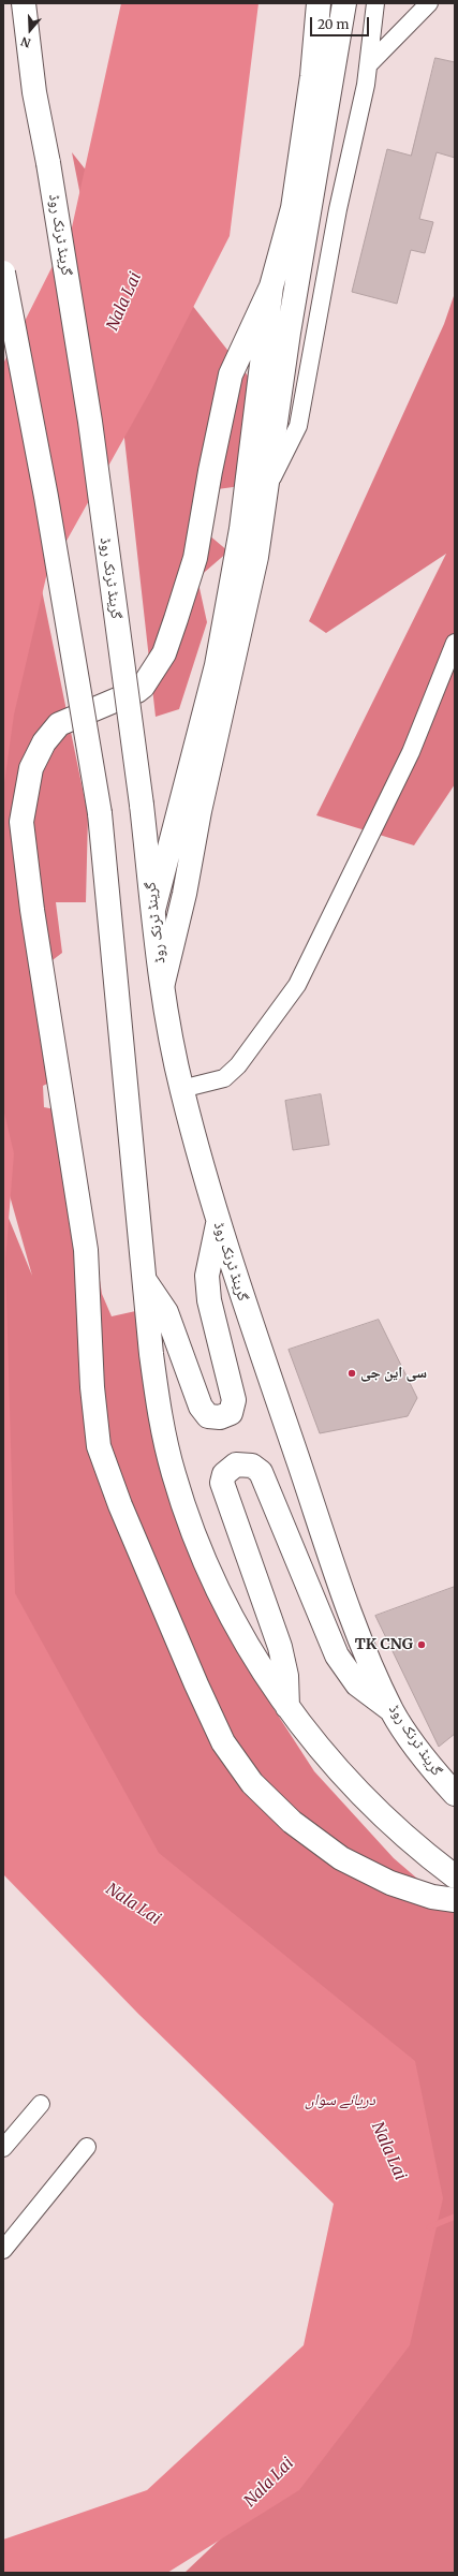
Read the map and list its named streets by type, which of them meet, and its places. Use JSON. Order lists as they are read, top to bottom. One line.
{"streets":{"main road":["گرینڈ ٹرنک روڈ"]},"water":["Nala Lai","دریائے سواں"],"places":["سی این جی","TK CNG"],"scale_bar":"20 m","north":"bottom"}
